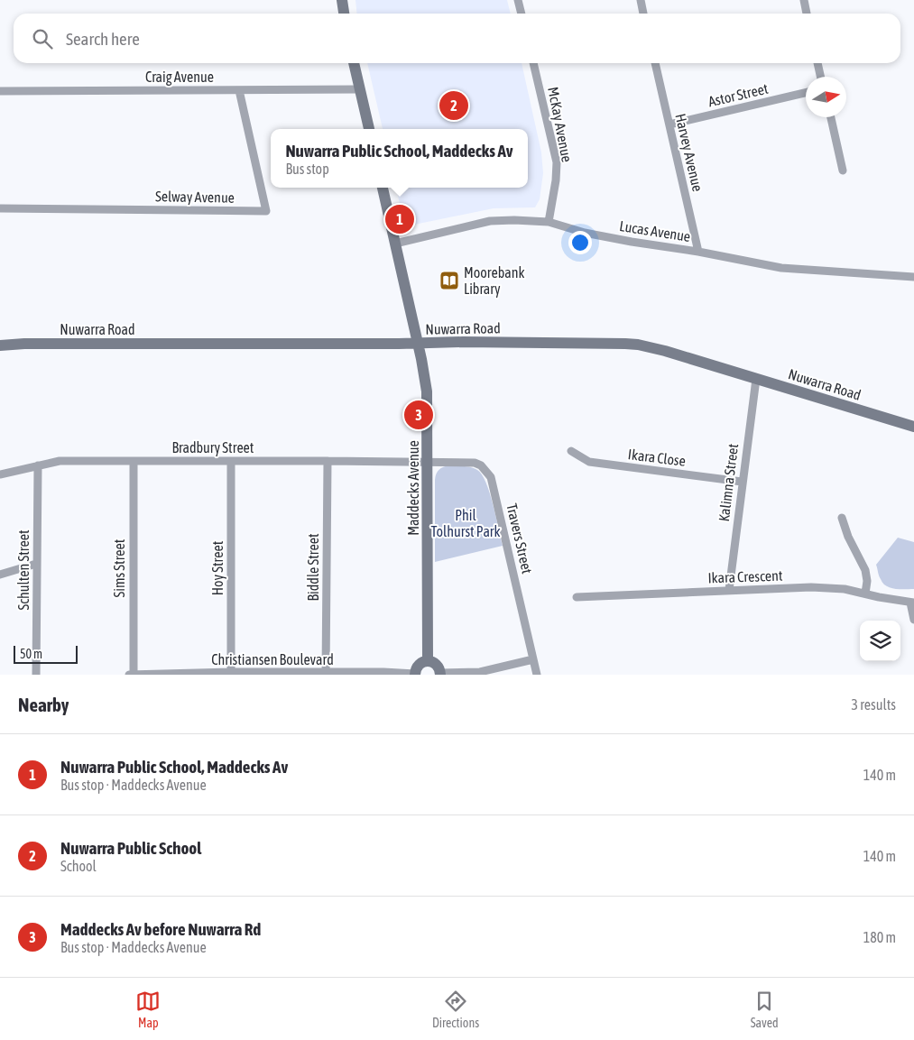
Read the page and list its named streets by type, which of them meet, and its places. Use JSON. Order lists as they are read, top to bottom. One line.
{"streets":{"main road":["Nuwarra Road","Maddecks Avenue"],"street":["Craig Avenue","Astor Street","McKay Avenue","Harvey Avenue","Selway Avenue","Lucas Avenue","Bradbury Street","Ikara Close","Kalimna Street","Travers Street","Biddle Street","Sims Street","Hoy Street","Schulten Street","Ikara Crescent","Christiansen Boulevard"]},"crossings":[["Craig Avenue","Selway Avenue"],["Astor Street","Harvey Avenue"],["McKay Avenue","Lucas Avenue"],["Harvey Avenue","Lucas Avenue"],["Lucas Avenue","Maddecks Avenue"],["Nuwarra Road","Kalimna Street"],["Nuwarra Road","Maddecks Avenue"],["Bradbury Street","Maddecks Avenue"],["Bradbury Street","Travers Street"],["Bradbury Street","Biddle Street"],["Bradbury Street","Sims Street"],["Bradbury Street","Hoy Street"],["Bradbury Street","Schulten Street"],["Ikara Close","Kalimna Street"],["Kalimna Street","Ikara Crescent"],["Maddecks Avenue","Travers Street"],["Biddle Street","Christiansen Boulevard"],["Sims Street","Christiansen Boulevard"],["Hoy Street","Christiansen Boulevard"]],"parks":["Phil Tolhurst Park"],"places":{"library":["Moorebank Library"]},"scale_bar":"50 m","north":"right","page":{"search":"Search here","pins":["2","1","3"],"popup":["Nuwarra Public School, Maddecks Av","Bus stop"],"scale":"50 m","heading":["Nearby","3 results"],"list":[{"mark":"1","name":"Nuwarra Public School, Maddecks Av","note":"Bus stop · Maddecks Avenue","value":"140 m"},{"mark":"2","name":"Nuwarra Public School","note":"School","value":"140 m"},{"mark":"3","name":"Maddecks Av before Nuwarra Rd","note":"Bus stop · Maddecks Avenue","value":"180 m"}],"nav":["Map","Directions","Saved"]}}
